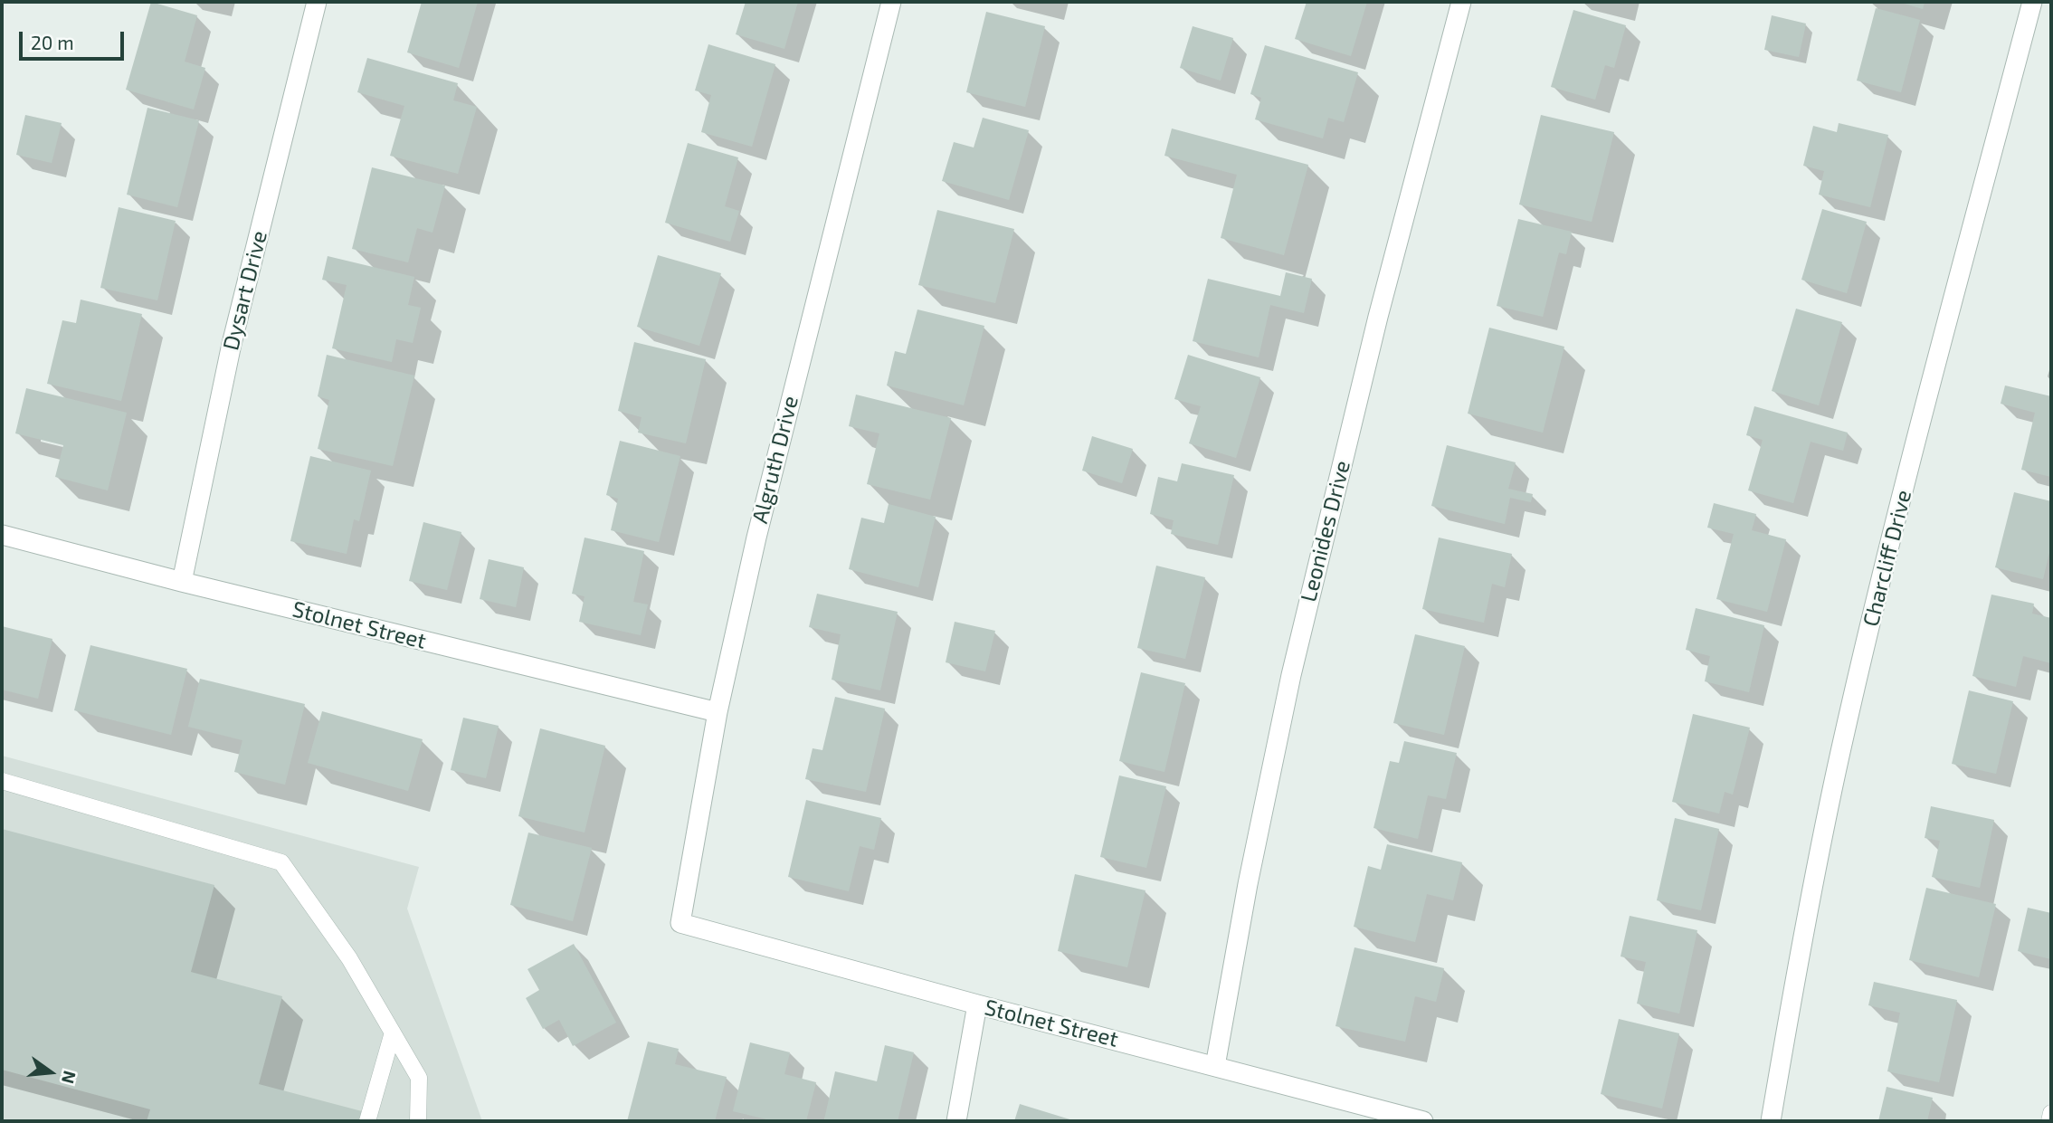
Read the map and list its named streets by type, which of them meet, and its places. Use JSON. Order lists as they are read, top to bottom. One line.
{"streets":{"street":["Dysart Drive","Algruth Drive","Leonides Drive","Charcliff Drive","Stolnet Street"]},"crossings":[["Dysart Drive","Stolnet Street"],["Algruth Drive","Stolnet Street"],["Leonides Drive","Stolnet Street"]],"scale_bar":"20 m","north":"right"}
